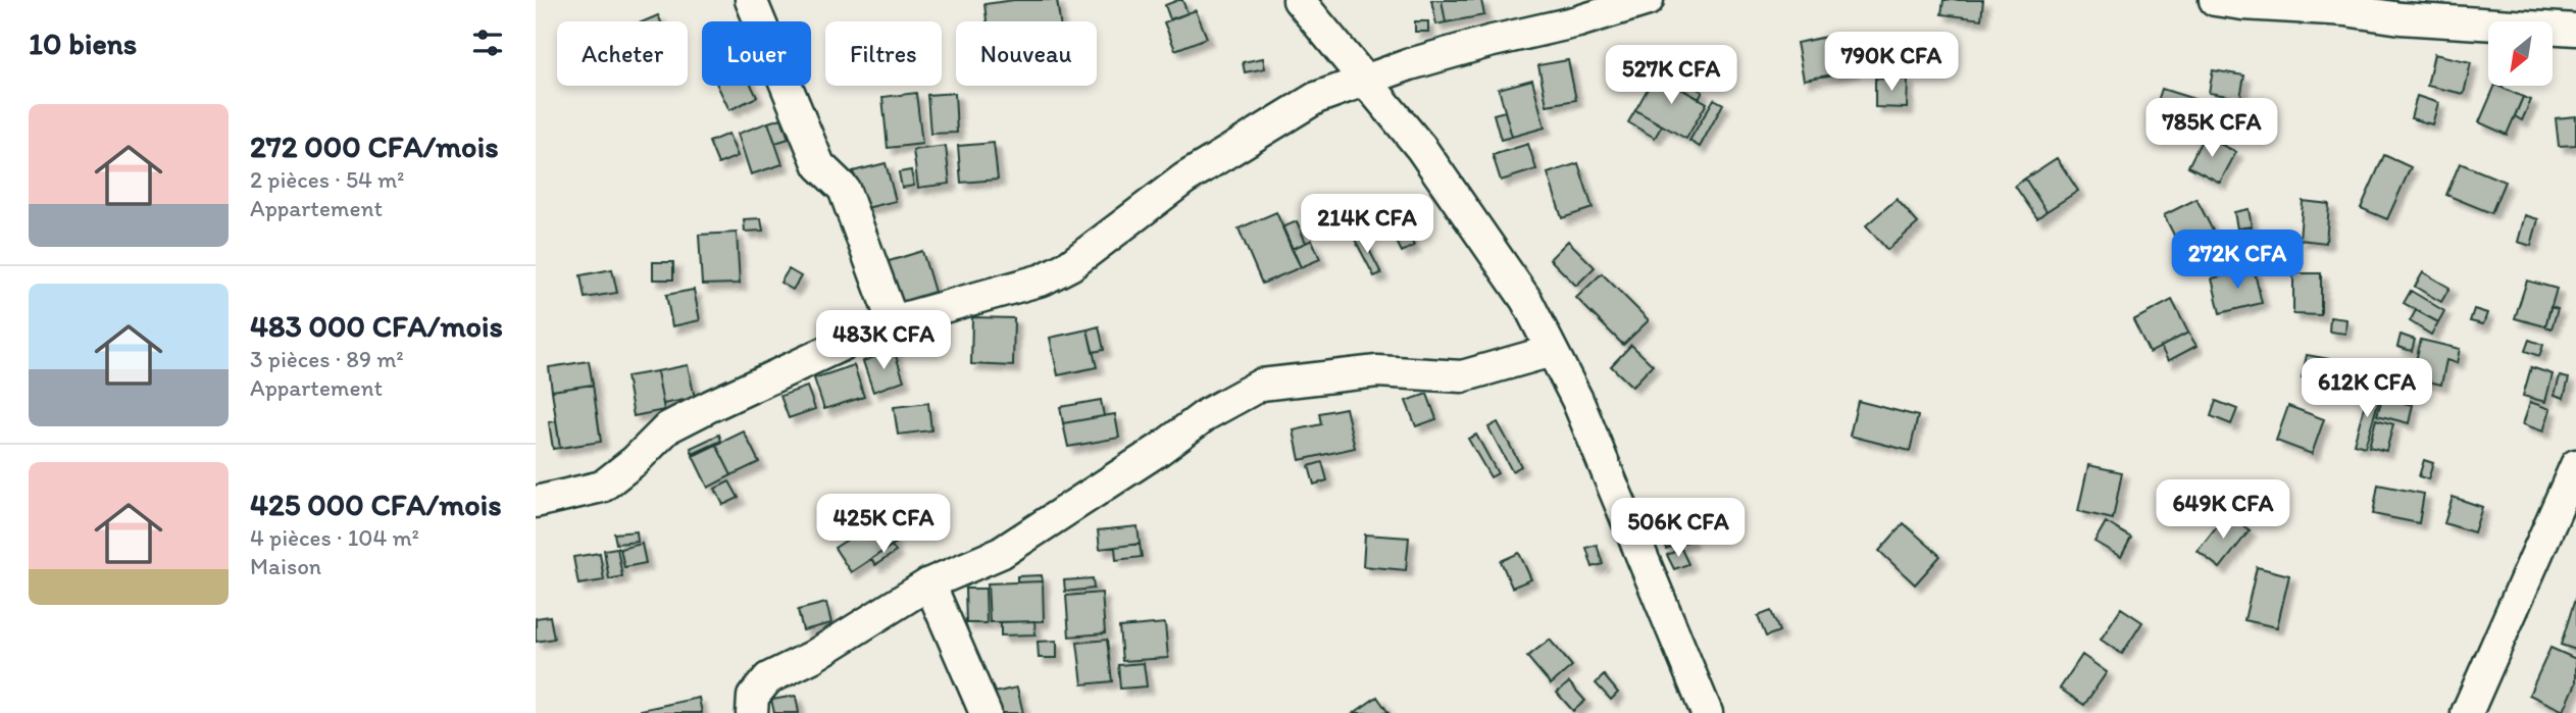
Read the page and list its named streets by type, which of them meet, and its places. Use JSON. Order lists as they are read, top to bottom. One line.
{"north":"bottom left","page":{"heading":"10 biens","chip":["Acheter","Louer","Filtres","Nouveau"],"price":["790K CFA","527K CFA","785K CFA","214K CFA","272K CFA","483K CFA","612K CFA","649K CFA","425K CFA","506K CFA"],"list":[{"name":"272 000 CFA/mois","note":"2 pièces · 54 m² · Appartement"},{"name":"483 000 CFA/mois","note":"3 pièces · 89 m² · Appartement"},{"name":"425 000 CFA/mois","note":"4 pièces · 104 m² · Maison"}]}}
